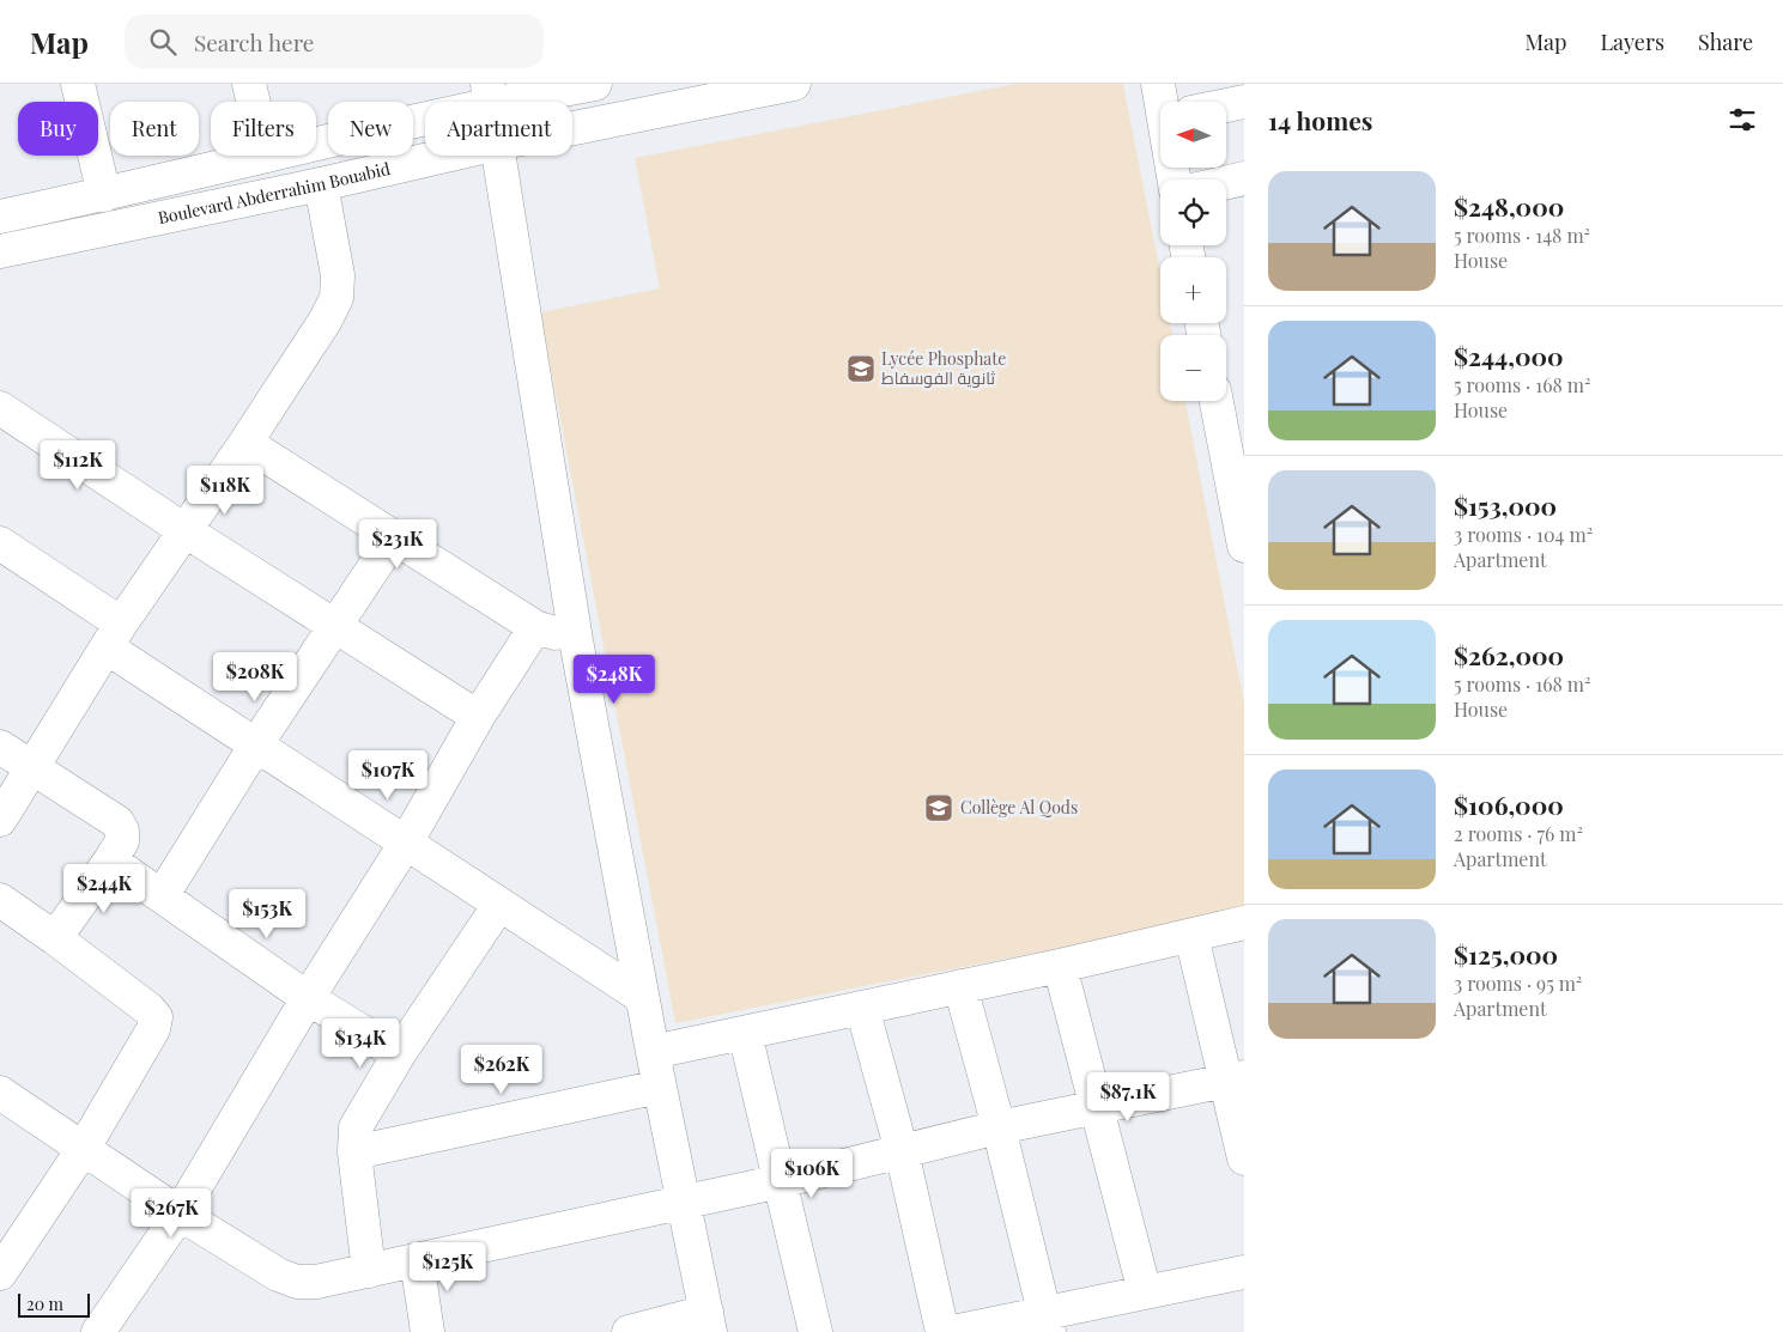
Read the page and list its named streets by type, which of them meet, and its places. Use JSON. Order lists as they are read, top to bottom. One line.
{"streets":{"street":["Boulevard Abderrahim Bouabid"]},"places":{"school or university":["Lycée Phosphate ثانوية الفوسفاط","Collège Al Qods"]},"scale_bar":"20 m","north":"left","page":{"header":"Map","search":"Search here","nav":["Map","Layers","Share"],"heading":"14 homes","map_buttons":["+","−"],"chip":["Buy","Rent","Filters","New","Apartment"],"list":[{"name":"$248,000","note":"5 rooms · 148 m² · House"},{"name":"$244,000","note":"5 rooms · 168 m² · House"},{"name":"$153,000","note":"3 rooms · 104 m² · Apartment"},{"name":"$262,000","note":"5 rooms · 168 m² · House"},{"name":"$106,000","note":"2 rooms · 76 m² · Apartment"},{"name":"$125,000","note":"3 rooms · 95 m² · Apartment"}],"price":["$112K","$118K","$231K","$208K","$248K","$107K","$244K","$153K","$134K","$262K","$87.1K","$106K","$267K","$125K"],"scale":"20 m"}}
